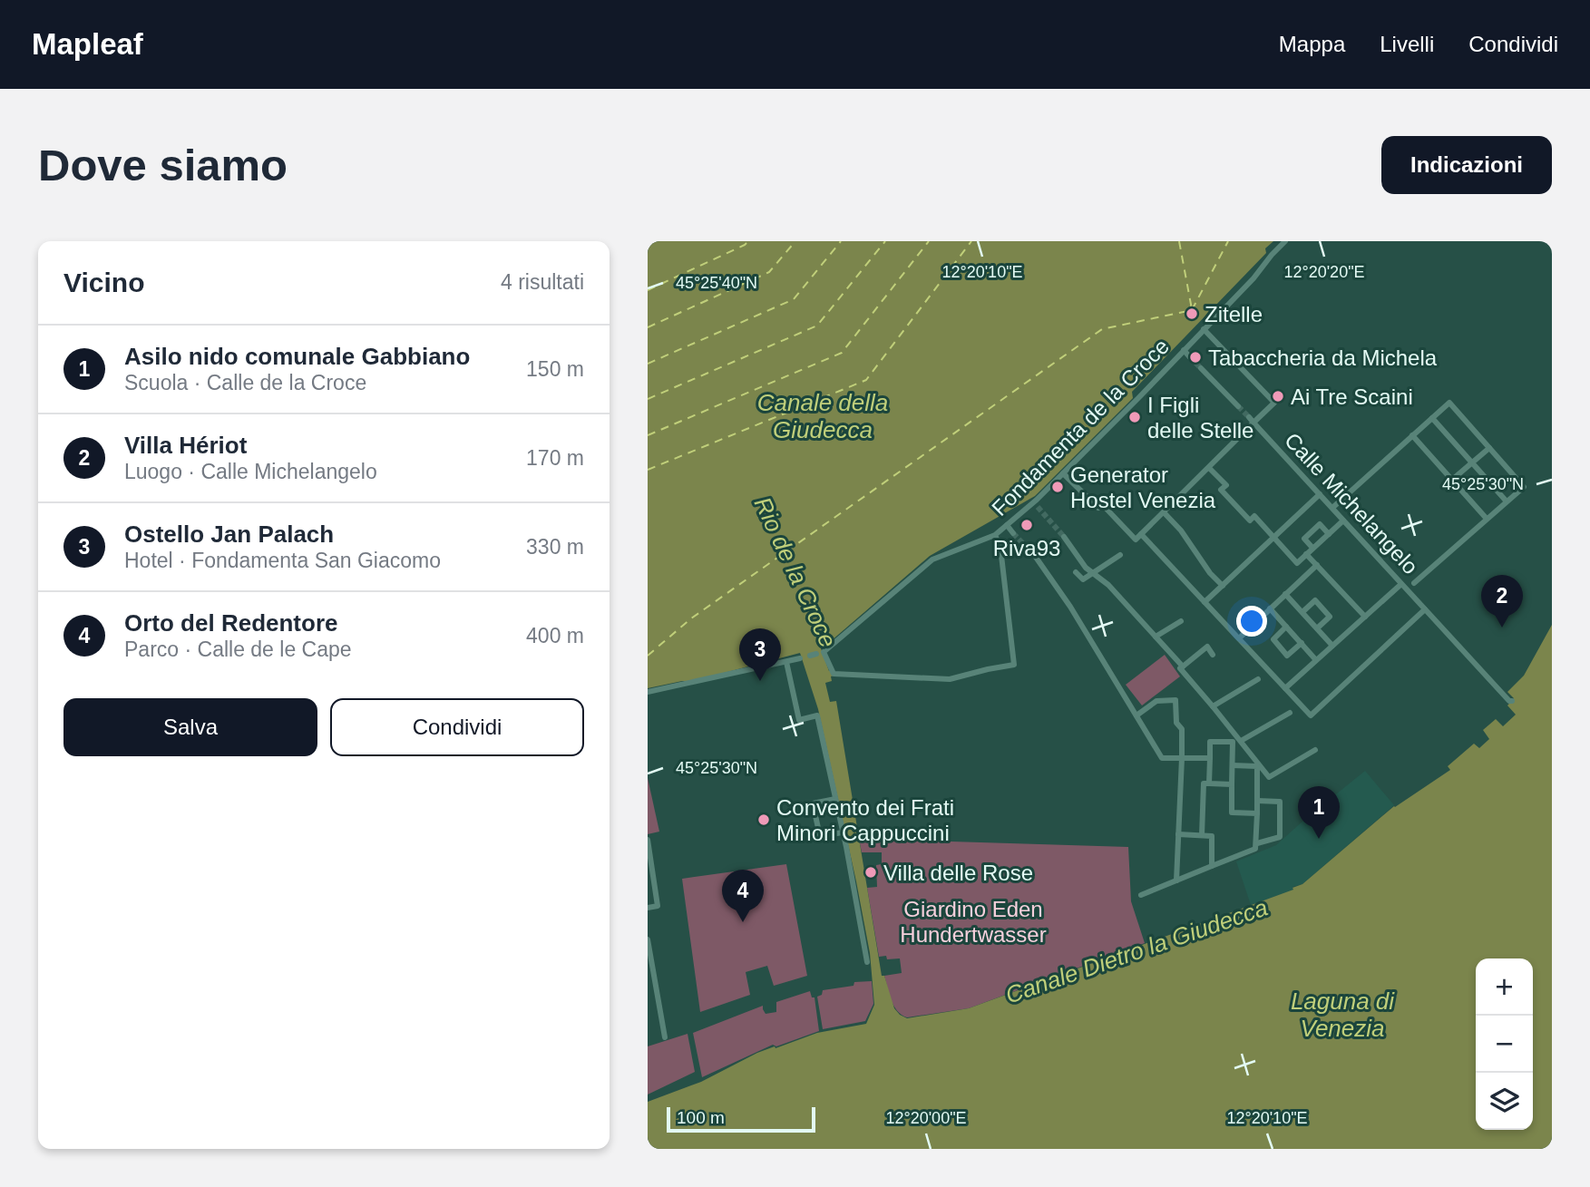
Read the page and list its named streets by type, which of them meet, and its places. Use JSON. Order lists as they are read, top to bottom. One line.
{"streets":{"street":["Fondamenta de la Croce","Calle Michelangelo"]},"water":["Canale della Giudecca","Rio de la Croce","Canale Dietro la Giudecca","Laguna di Venezia"],"parks":["Giardino Eden Hundertwasser"],"places":["Zitelle","Tabaccheria da Michela","Ai Tre Scaini","I Figli delle Stelle","Generator Hostel Venezia","Riva93","Convento dei Frati Minori Cappuccini","Villa delle Rose"],"scale_bar":"100 m","page":{"header":"Mapleaf","nav":["Mappa","Livelli","Condividi"],"buttons":["Indicazioni",["Salva","Condividi"]],"title":"Dove siamo","heading":["Vicino","4 risultati"],"list":[{"mark":"1","name":"Asilo nido comunale Gabbiano","note":"Scuola · Calle de la Croce","value":"150 m"},{"mark":"2","name":"Villa Hériot","note":"Luogo · Calle Michelangelo","value":"170 m"},{"mark":"3","name":"Ostello Jan Palach","note":"Hotel · Fondamenta San Giacomo","value":"330 m"},{"mark":"4","name":"Orto del Redentore","note":"Parco · Calle de le Cape","value":"400 m"}],"pins":["2","3","1","4"],"map_buttons":["+","−"],"scale":"100 m"},"coordinates":["12°20'10\"E","12°20'20\"E","45°25'40\"N","45°25'30\"N","12°20'00\"E"]}
